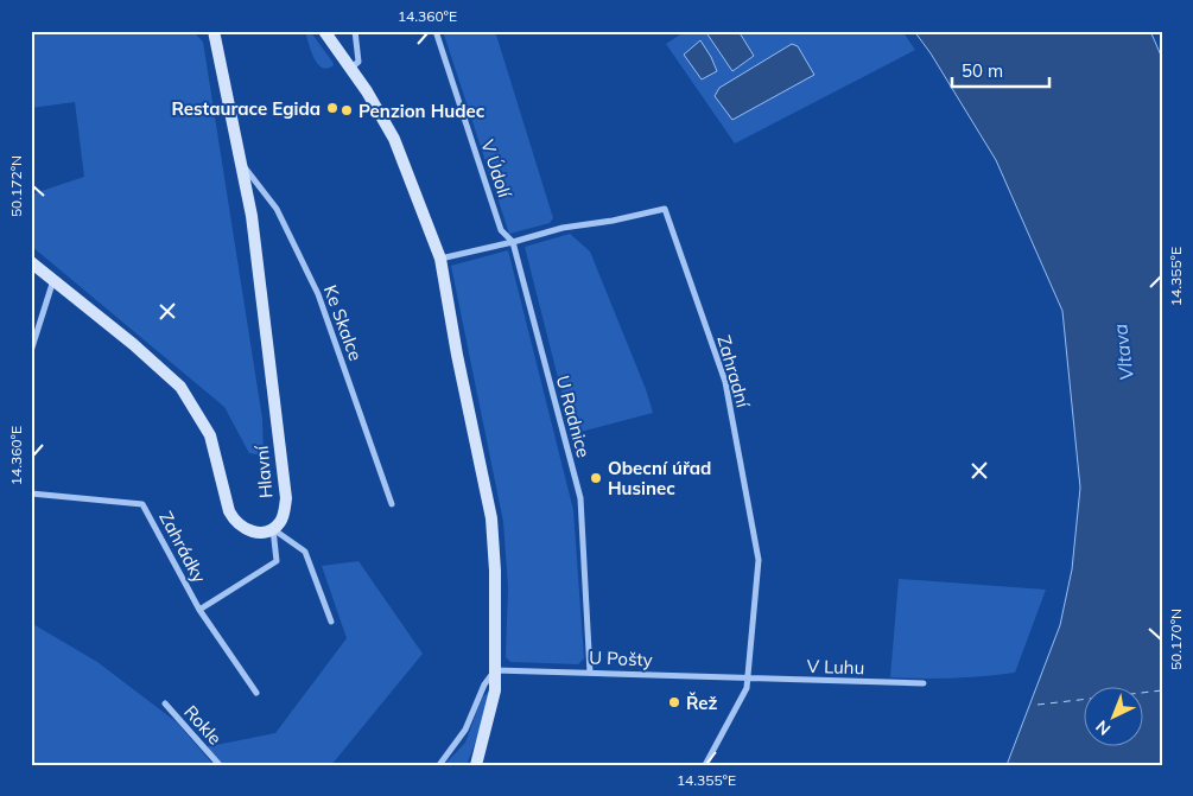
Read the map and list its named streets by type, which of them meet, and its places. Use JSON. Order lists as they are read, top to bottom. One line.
{"streets":{"street":["V Údolí","Ke Skalce","Zahradní","U Radnice","Hlavní","Zahrádky","U Pošty","V Luhu","Rokle"]},"crossings":[["V Údolí","Zahradní"],["V Údolí","U Radnice"],["Ke Skalce","Hlavní"],["Zahradní","U Radnice"],["Zahradní","U Pošty"],["Zahradní","V Luhu"],["U Radnice","U Pošty"],["Hlavní","Zahrádky"],["U Pošty","V Luhu"]],"water":["Vltava"],"places":["Restaurace Egida","Penzion Hudec","Obecní úřad Husinec","Řež"],"scale_bar":"50 m","north":"bottom left","coordinates":["14.360°E","50.172°N","14.355°E","50.170°N"]}
